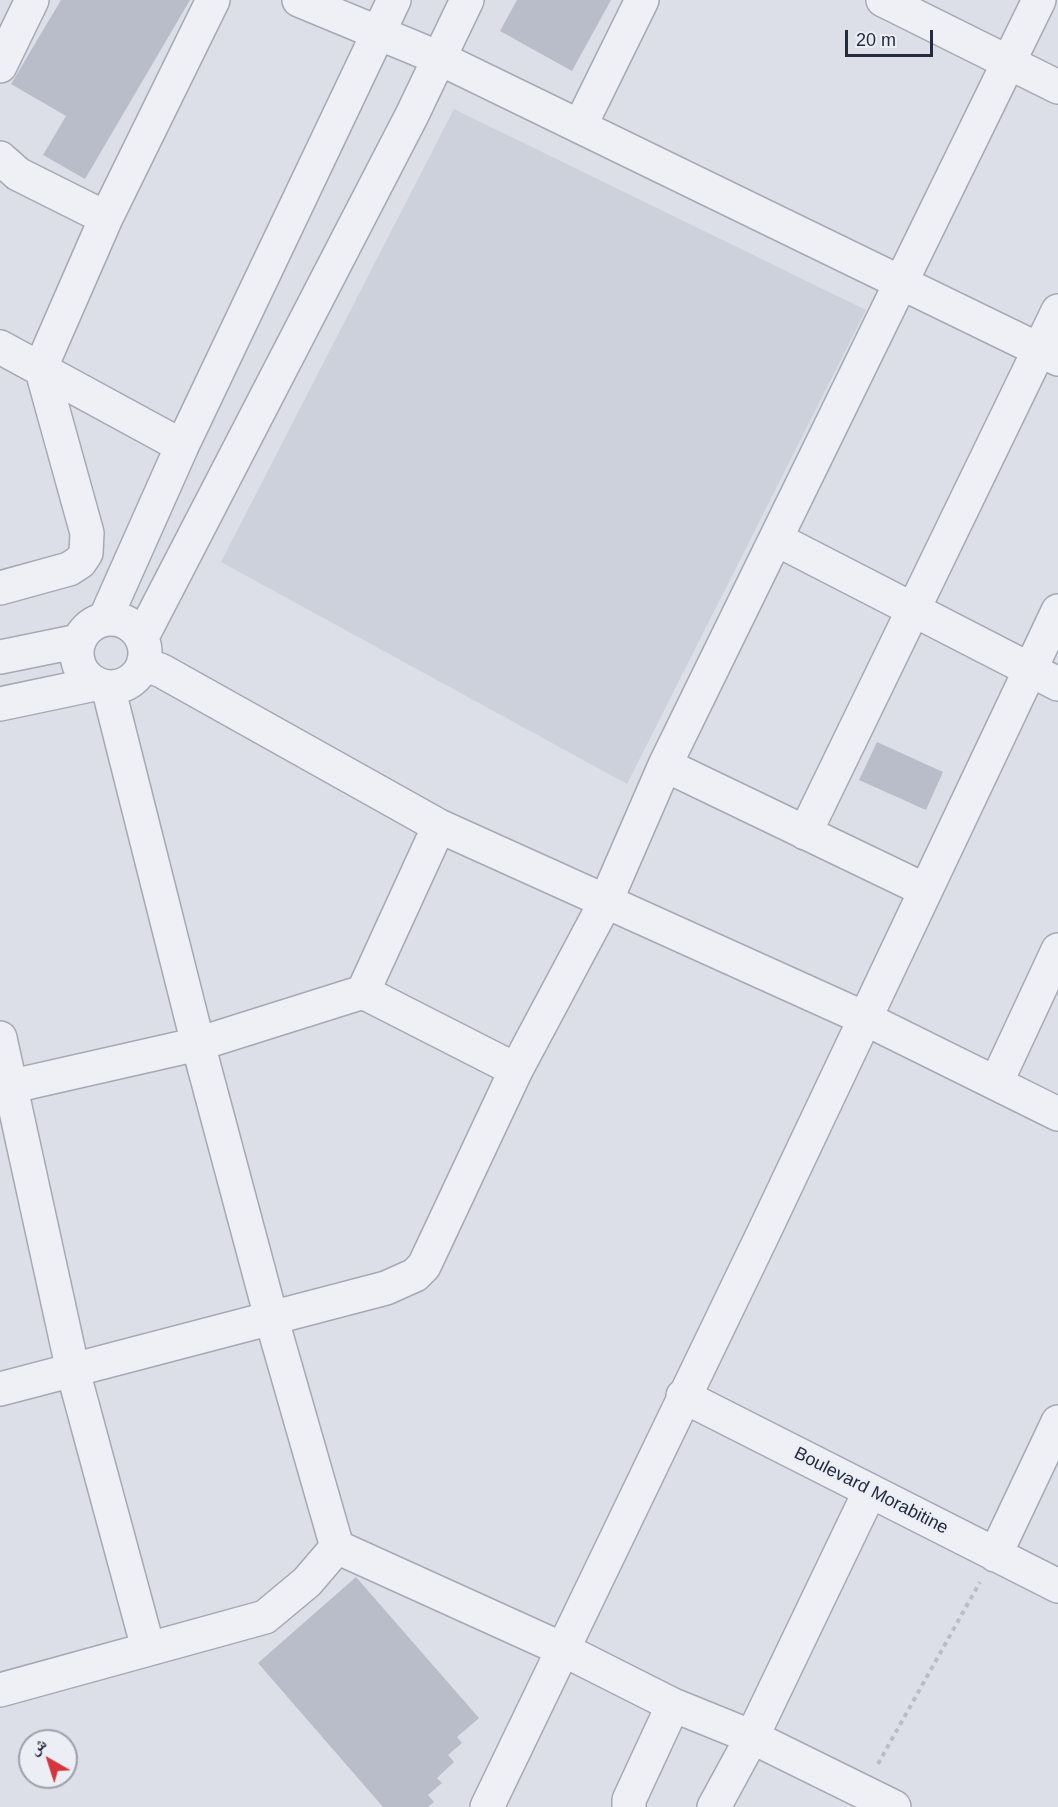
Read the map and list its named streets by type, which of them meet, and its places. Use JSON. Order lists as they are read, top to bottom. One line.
{"streets":{"street":["Boulevard Morabitine"]},"scale_bar":"20 m","north":"top left"}
